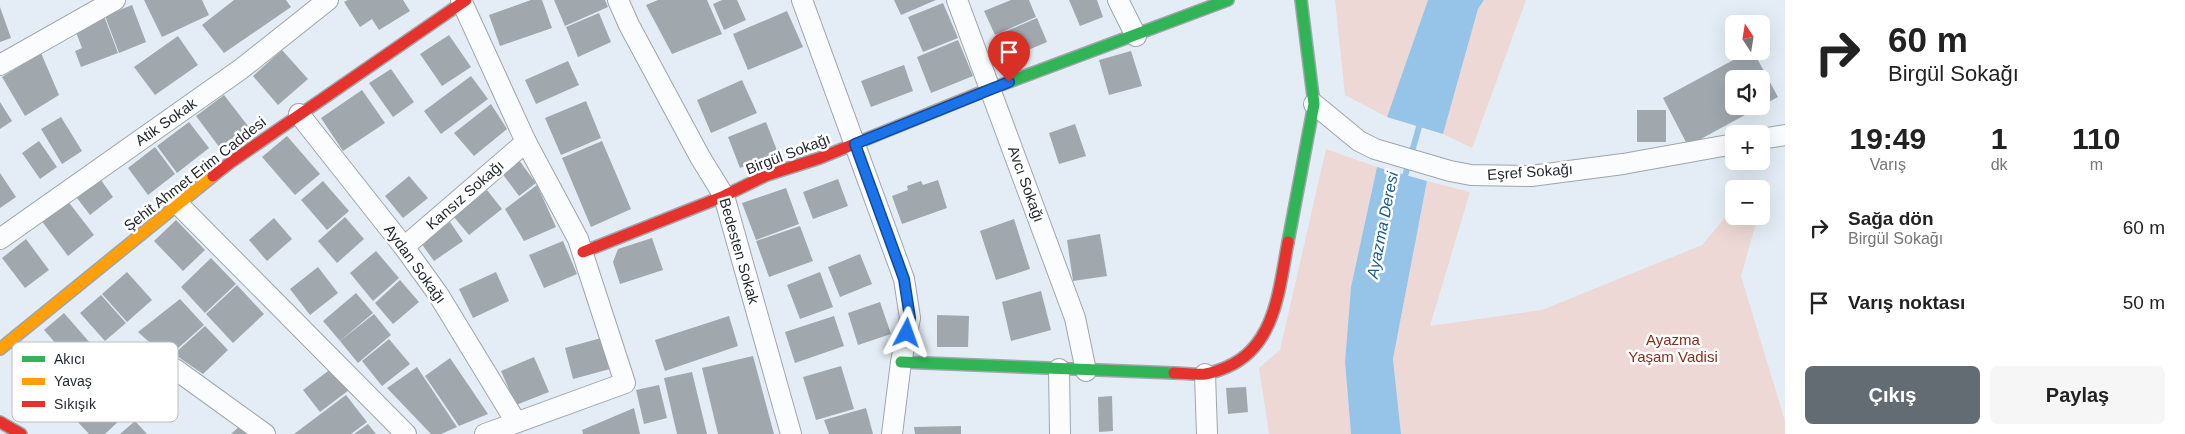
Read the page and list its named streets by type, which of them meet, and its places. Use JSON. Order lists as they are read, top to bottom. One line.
{"streets":{"street":["Atik Sokak","Birgül Sokağı","Eşref Sokağı","Şehit Ahmet Erim Caddesi","Avcı Sokağı","Kansız Sokağı","Bedesten Sokak","Aydan Sokağı"]},"crossings":[["Birgül Sokağı","Avcı Sokağı"],["Birgül Sokağı","Bedesten Sokak"],["Şehit Ahmet Erim Caddesi","Aydan Sokağı"],["Kansız Sokağı","Aydan Sokağı"]],"water":["Ayazma Deresi"],"parks":["Ayazma Yaşam Vadisi"],"legend":["Akıcı","Yavaş","Sıkışık"],"north":"top","page":{"turn":["60 m","Birgül Sokağı"],"map_buttons":["+","−"],"eta":["19:49","Varış","1","dk","110","m"],"list":[{"name":"Sağa dön","note":"Birgül Sokağı","value":"60 m"},{"name":"Varış noktası","value":"50 m"}],"buttons":["Çıkış","Paylaş"]}}
